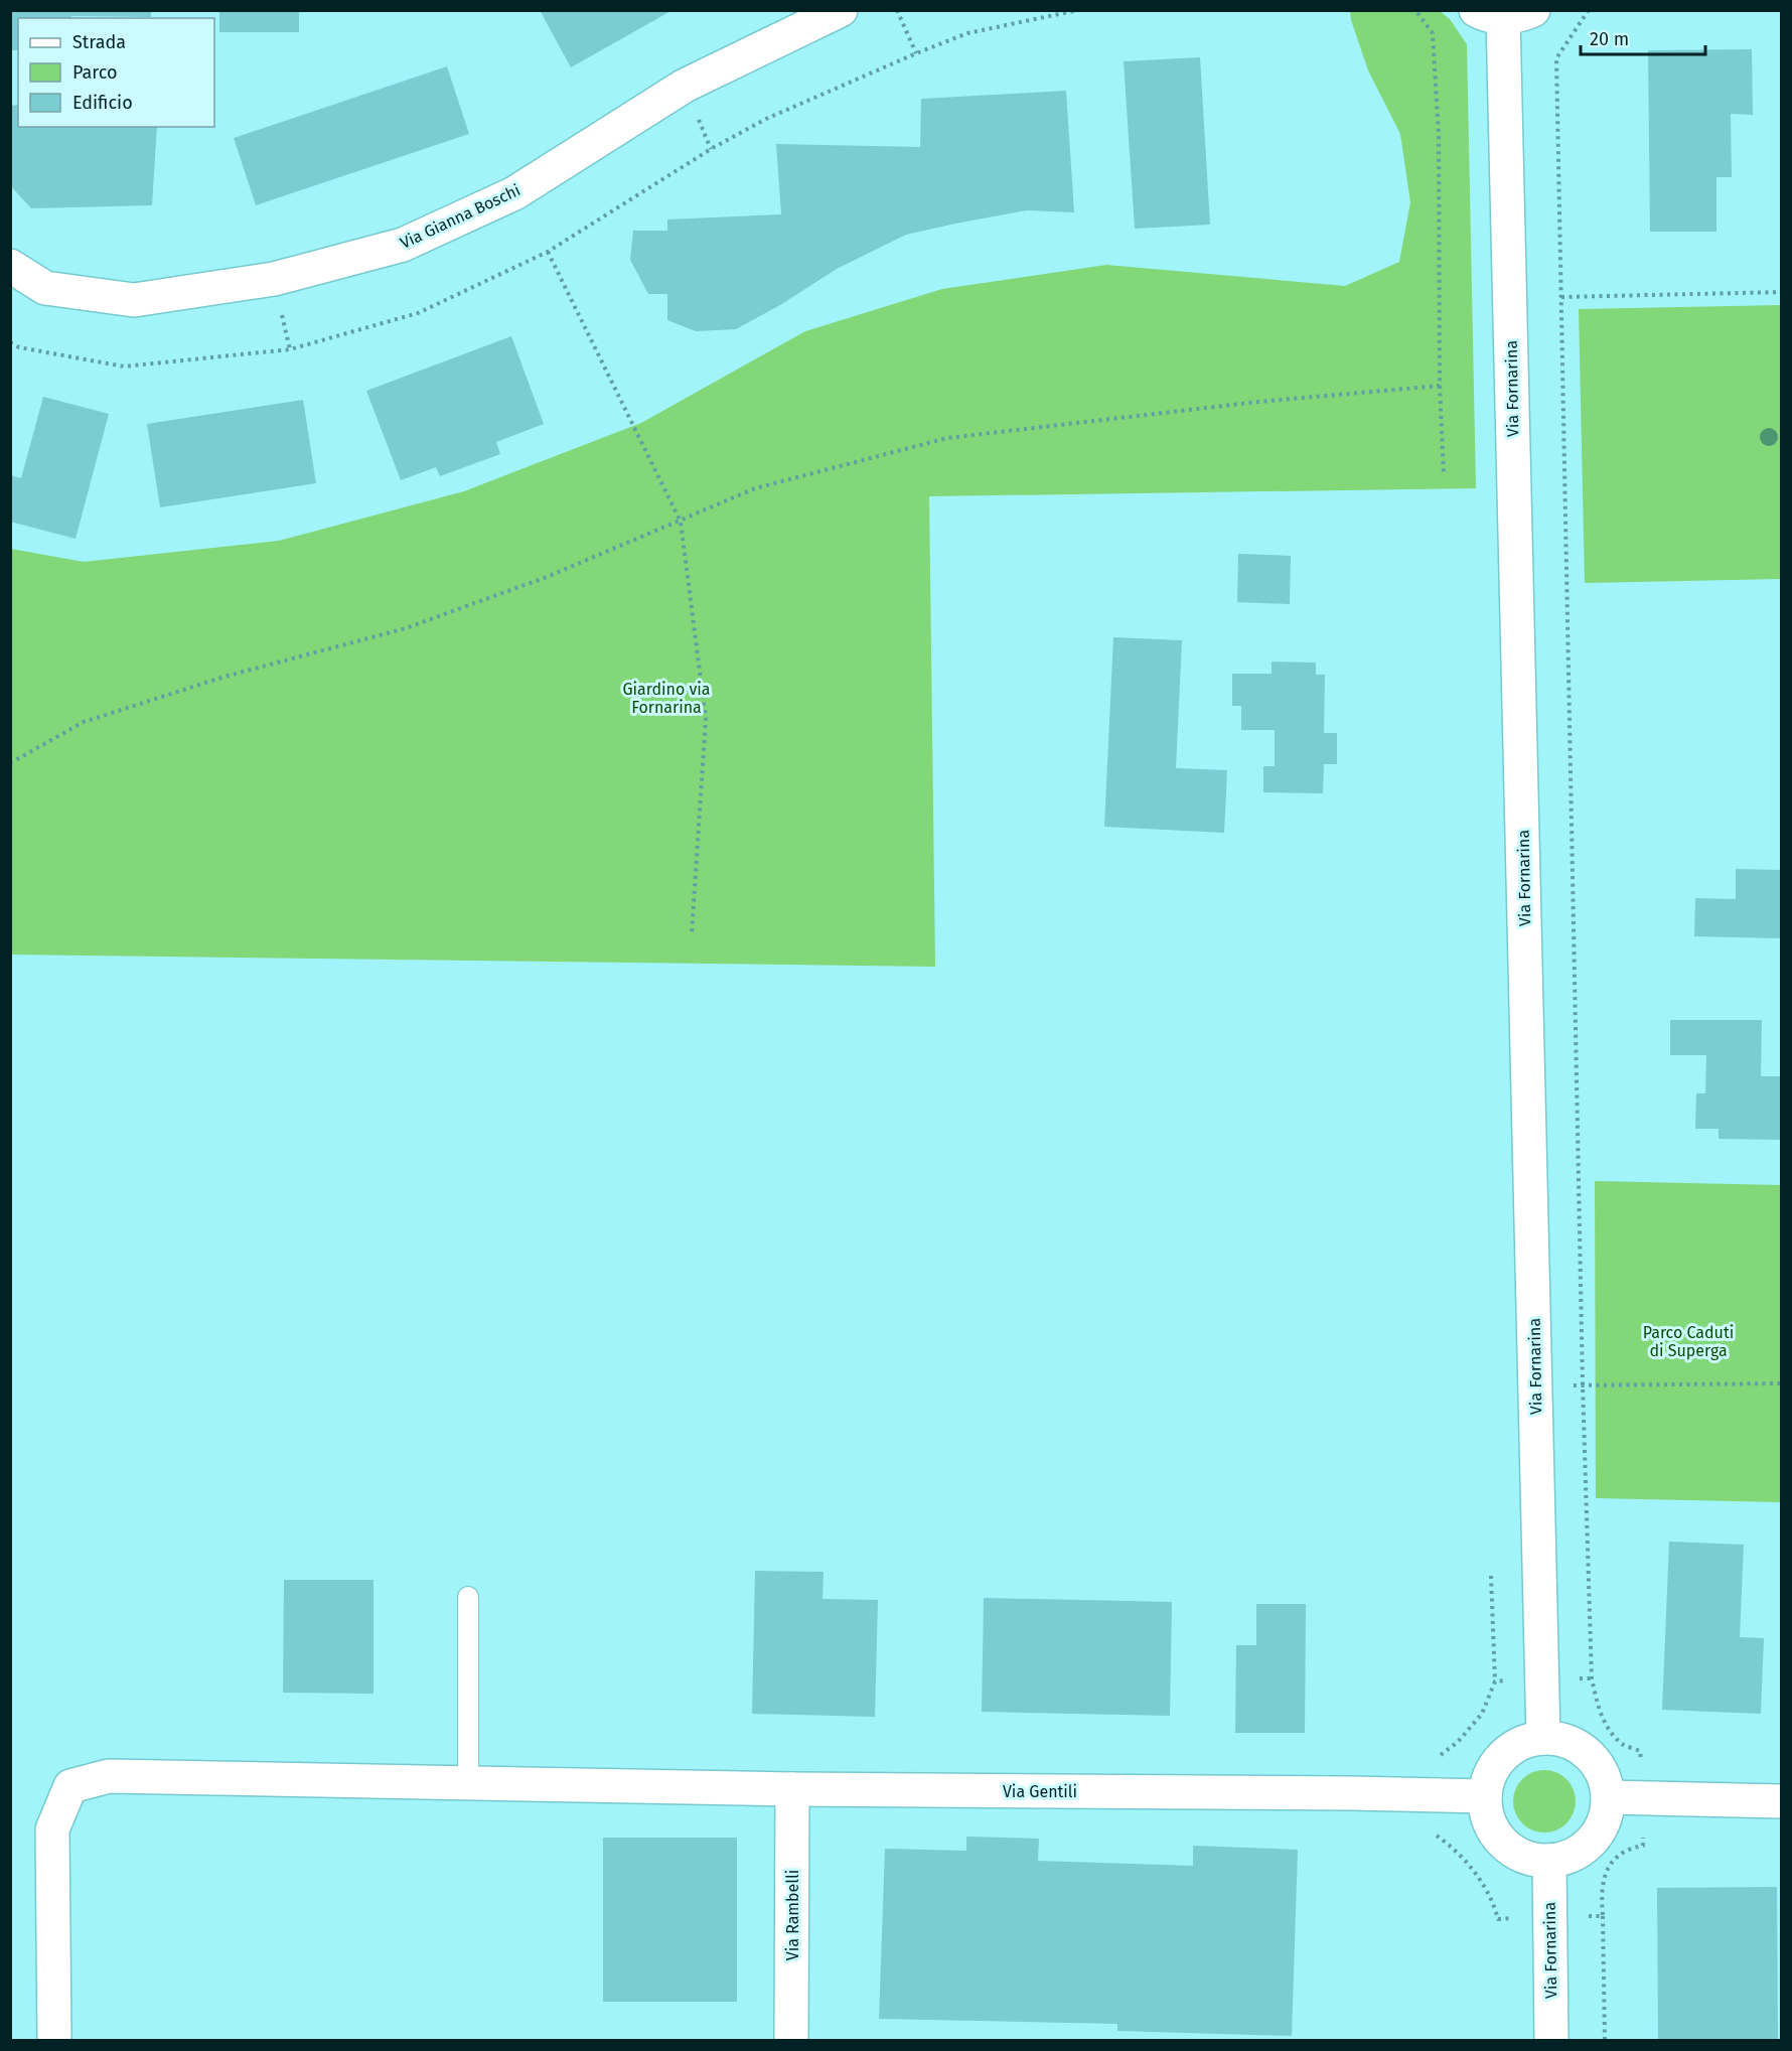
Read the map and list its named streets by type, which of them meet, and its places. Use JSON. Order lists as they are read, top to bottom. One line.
{"streets":{"street":["Via Gianna Boschi","Via Fornarina","Via Gentili","Via Rambelli"]},"crossings":[["Via Fornarina","Via Gentili"],["Via Gentili","Via Rambelli"]],"parks":["Giardino via Fornarina","Parco Caduti di Superga"],"legend":["Strada","Parco","Edificio"],"scale_bar":"20 m"}
